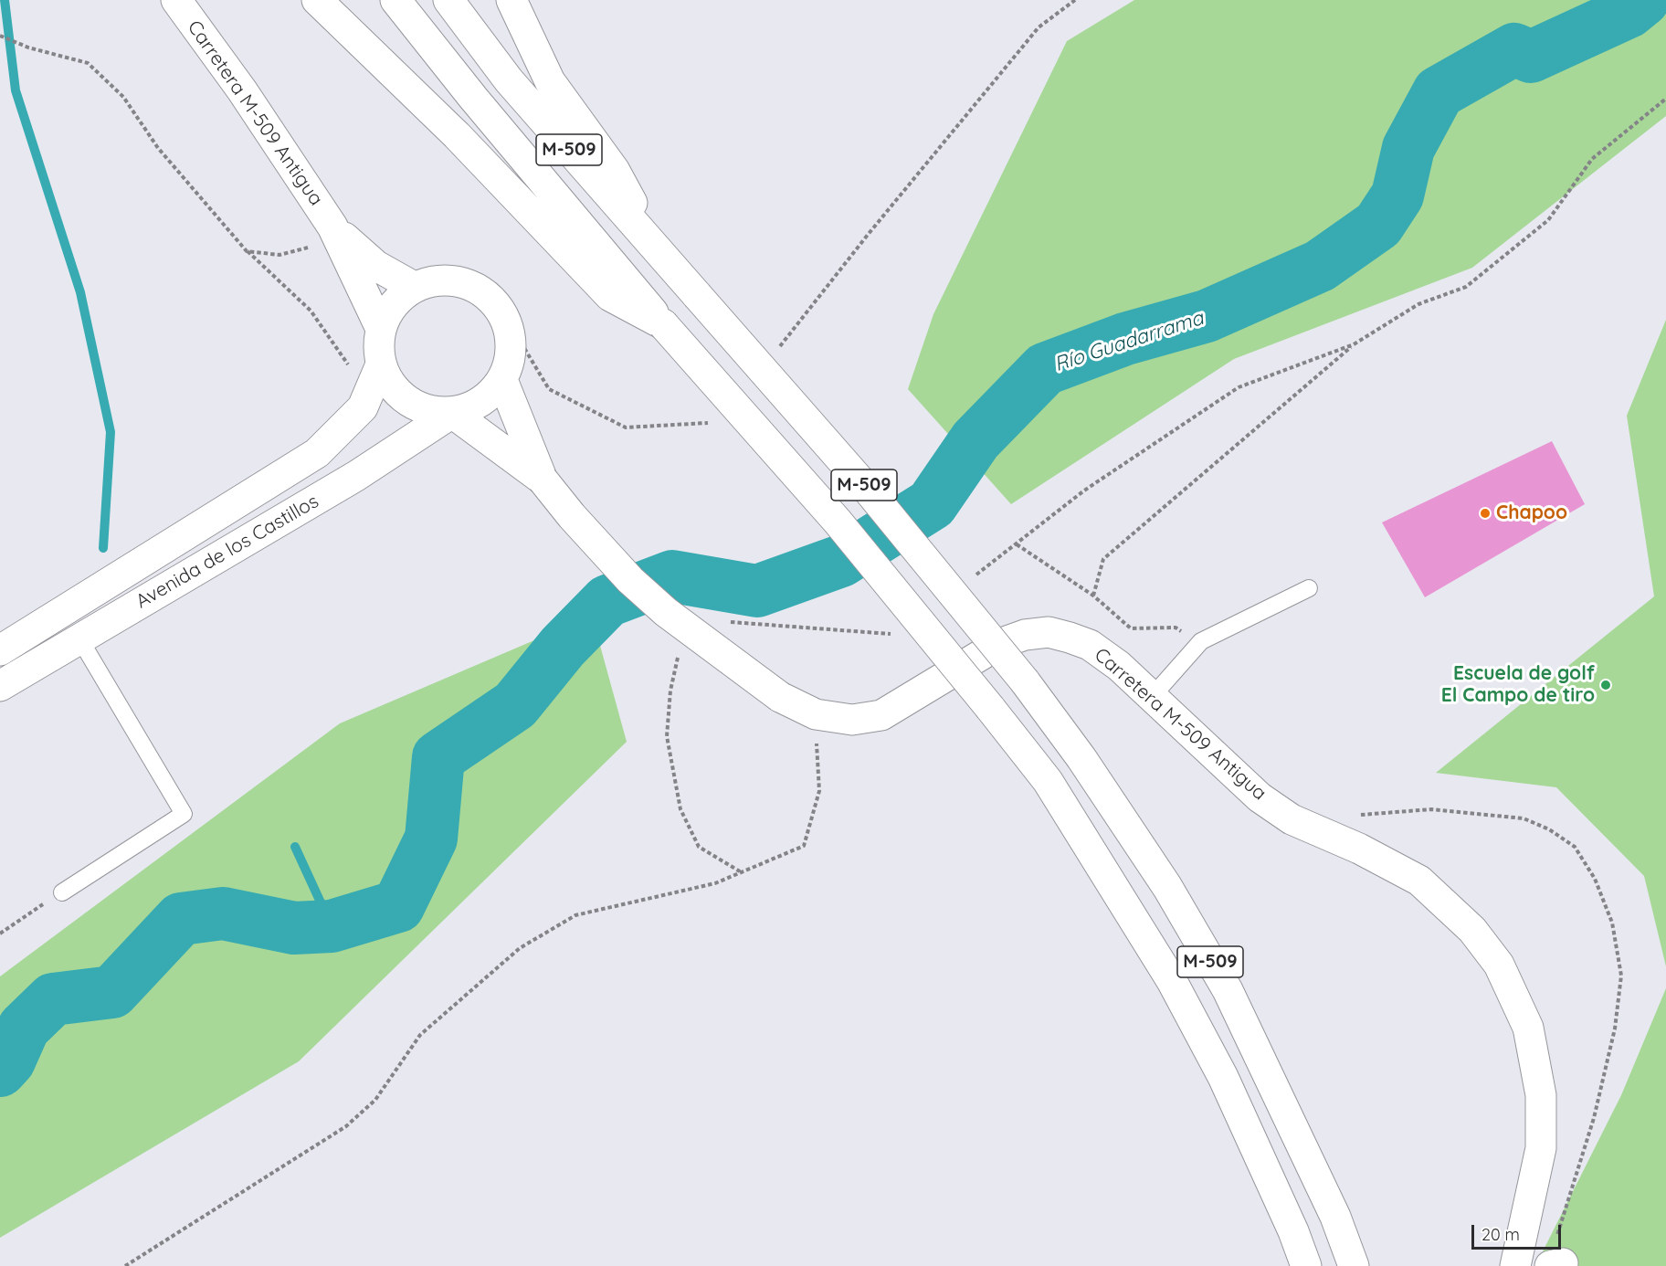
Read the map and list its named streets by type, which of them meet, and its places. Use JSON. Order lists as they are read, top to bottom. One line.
{"streets":{"main road":["Carretera M-509 Antigua","M-509","Avenida de los Castillos"]},"crossings":[["Carretera M-509 Antigua","Avenida de los Castillos"]],"water":["Río Guadarrama"],"places":["Chapoo","Escuela de golf El Campo de tiro"],"scale_bar":"20 m"}
